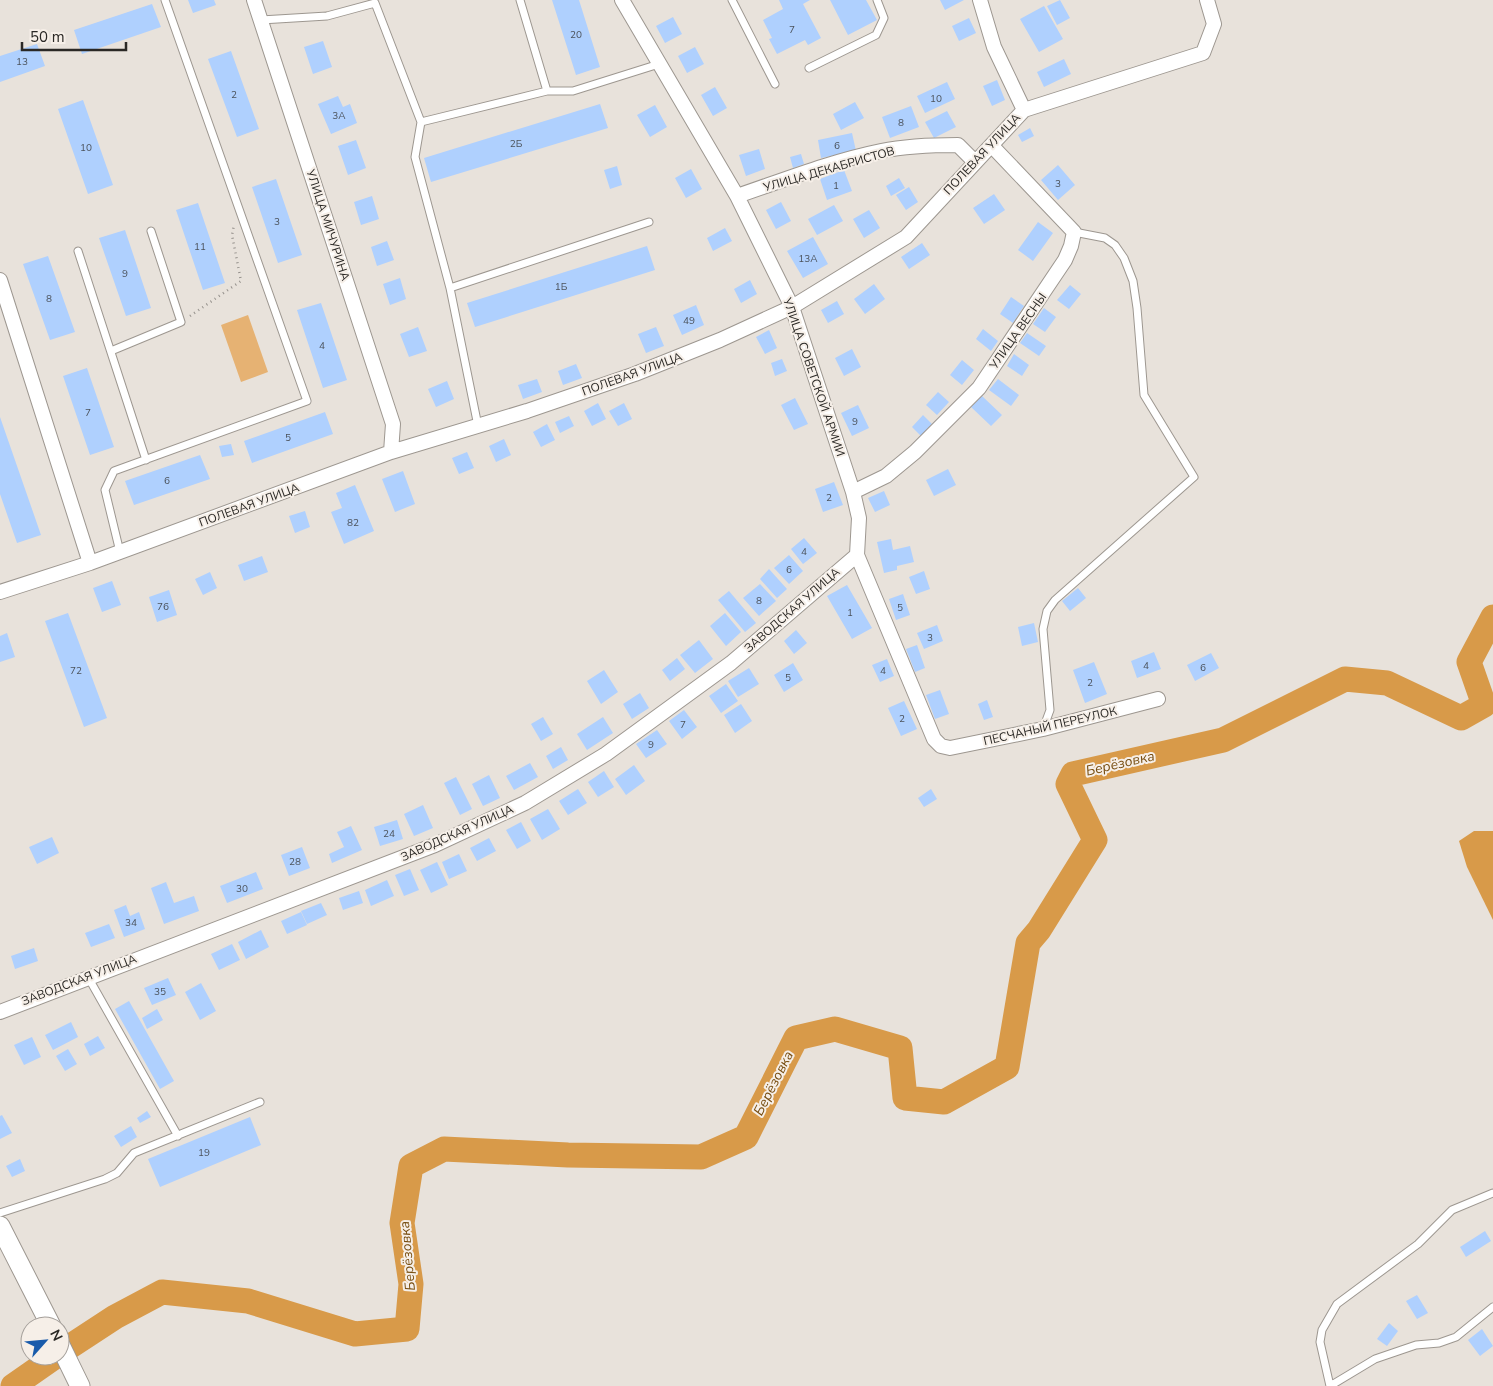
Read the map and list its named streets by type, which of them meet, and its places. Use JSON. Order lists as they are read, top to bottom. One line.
{"streets":{"street":["ПОЛЕВАЯ УЛИЦА","УЛИЦА ДЕКАБРИСТОВ","УЛИЦА МИЧУРИНА","УЛИЦА ВЕСНЫ","УЛИЦА СОВЕТСКОЙ АРМИИ","ЗАВОДСКАЯ УЛИЦА","ПЕСЧАНЫЙ ПЕРЕУЛОК"]},"crossings":[["ПОЛЕВАЯ УЛИЦА","УЛИЦА ДЕКАБРИСТОВ"],["ПОЛЕВАЯ УЛИЦА","УЛИЦА МИЧУРИНА"],["ПОЛЕВАЯ УЛИЦА","УЛИЦА СОВЕТСКОЙ АРМИИ"],["УЛИЦА ДЕКАБРИСТОВ","УЛИЦА СОВЕТСКОЙ АРМИИ"],["УЛИЦА ВЕСНЫ","УЛИЦА СОВЕТСКОЙ АРМИИ"],["УЛИЦА СОВЕТСКОЙ АРМИИ","ЗАВОДСКАЯ УЛИЦА"],["УЛИЦА СОВЕТСКОЙ АРМИИ","ПЕСЧАНЫЙ ПЕРЕУЛОК"]],"water":["Берёзовка"],"house_numbers":["7","20","13","2","10","3А","8","2Б","6","10","3","1","3","11","13А","9","1Б","8","49","4","7","9","5","6","2","82","4","6","8","76","5","1","3","4","6","72","4","5","2","2","7","9","24","28","30","34","35","19"],"scale_bar":"50 m","north":"top right"}
